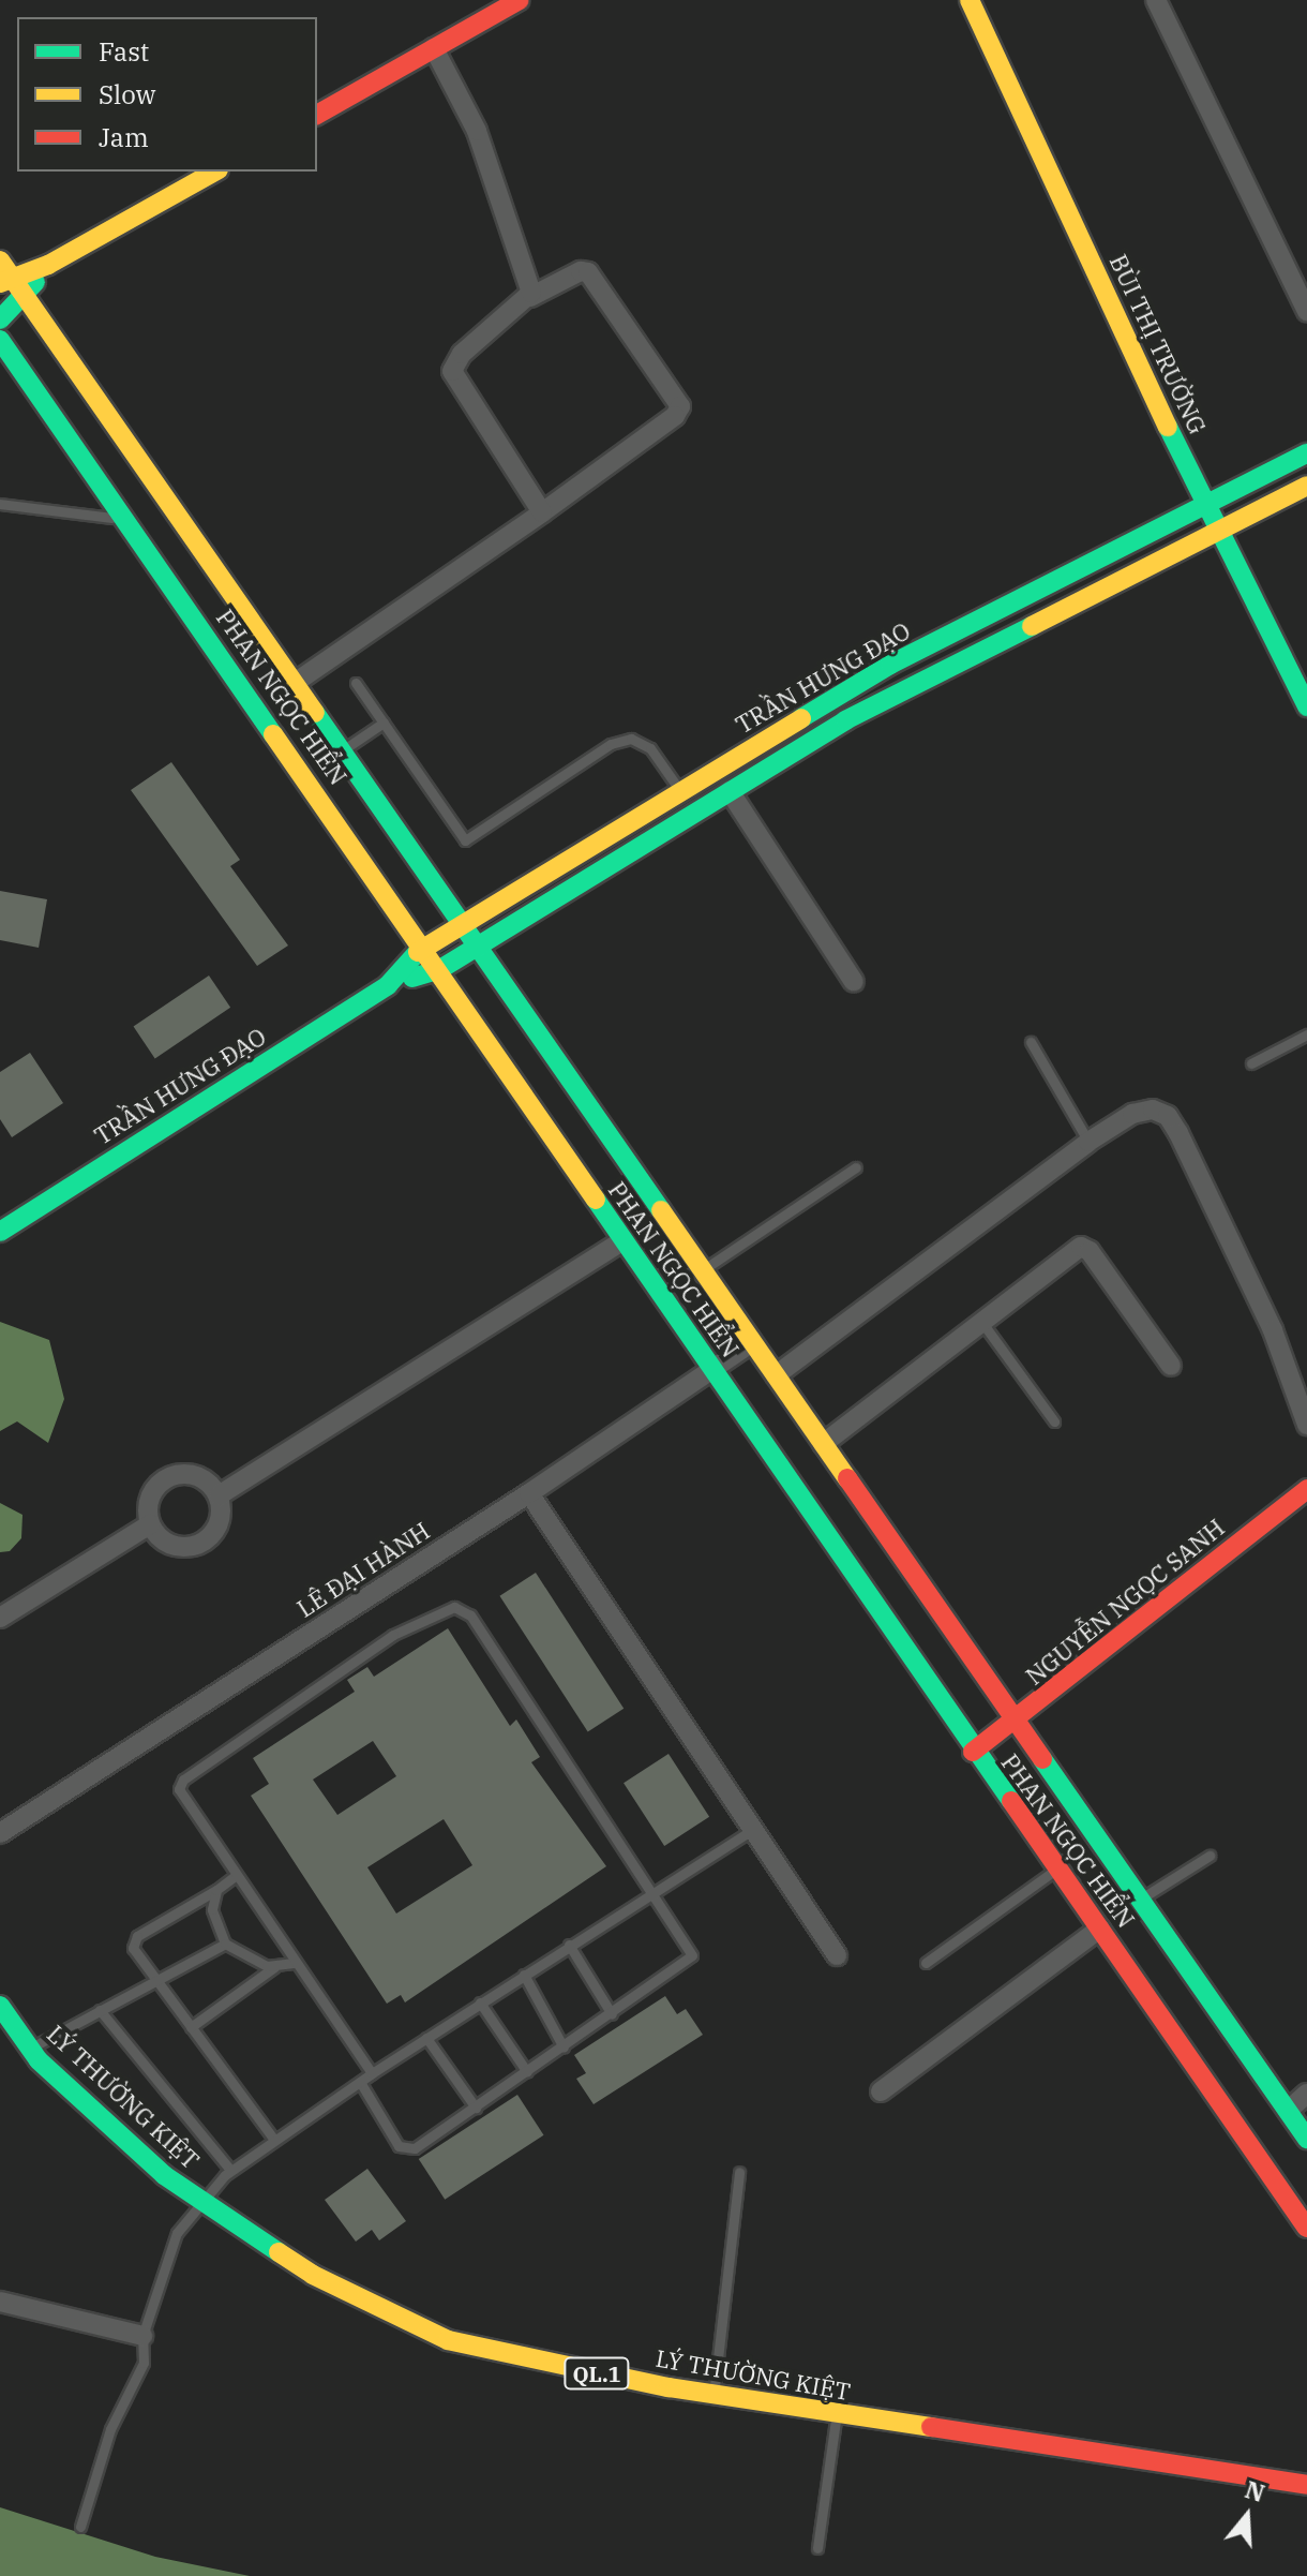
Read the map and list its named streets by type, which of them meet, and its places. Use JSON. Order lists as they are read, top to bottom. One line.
{"streets":{"main road":["BÙI THỊ TRƯỜNG","TRẦN HƯNG ĐẠO","PHAN NGỌC HIỂN","NGUYỄN NGỌC SANH","LÝ THƯỜNG KIỆT","QL.1"],"street":["LÊ ĐẠI HÀNH"]},"crossings":[["BÙI THỊ TRƯỜNG","TRẦN HƯNG ĐẠO"],["TRẦN HƯNG ĐẠO","PHAN NGỌC HIỂN"],["PHAN NGỌC HIỂN","LÊ ĐẠI HÀNH"],["PHAN NGỌC HIỂN","NGUYỄN NGỌC SANH"]],"legend":["Fast","Slow","Jam"],"north":"top"}
